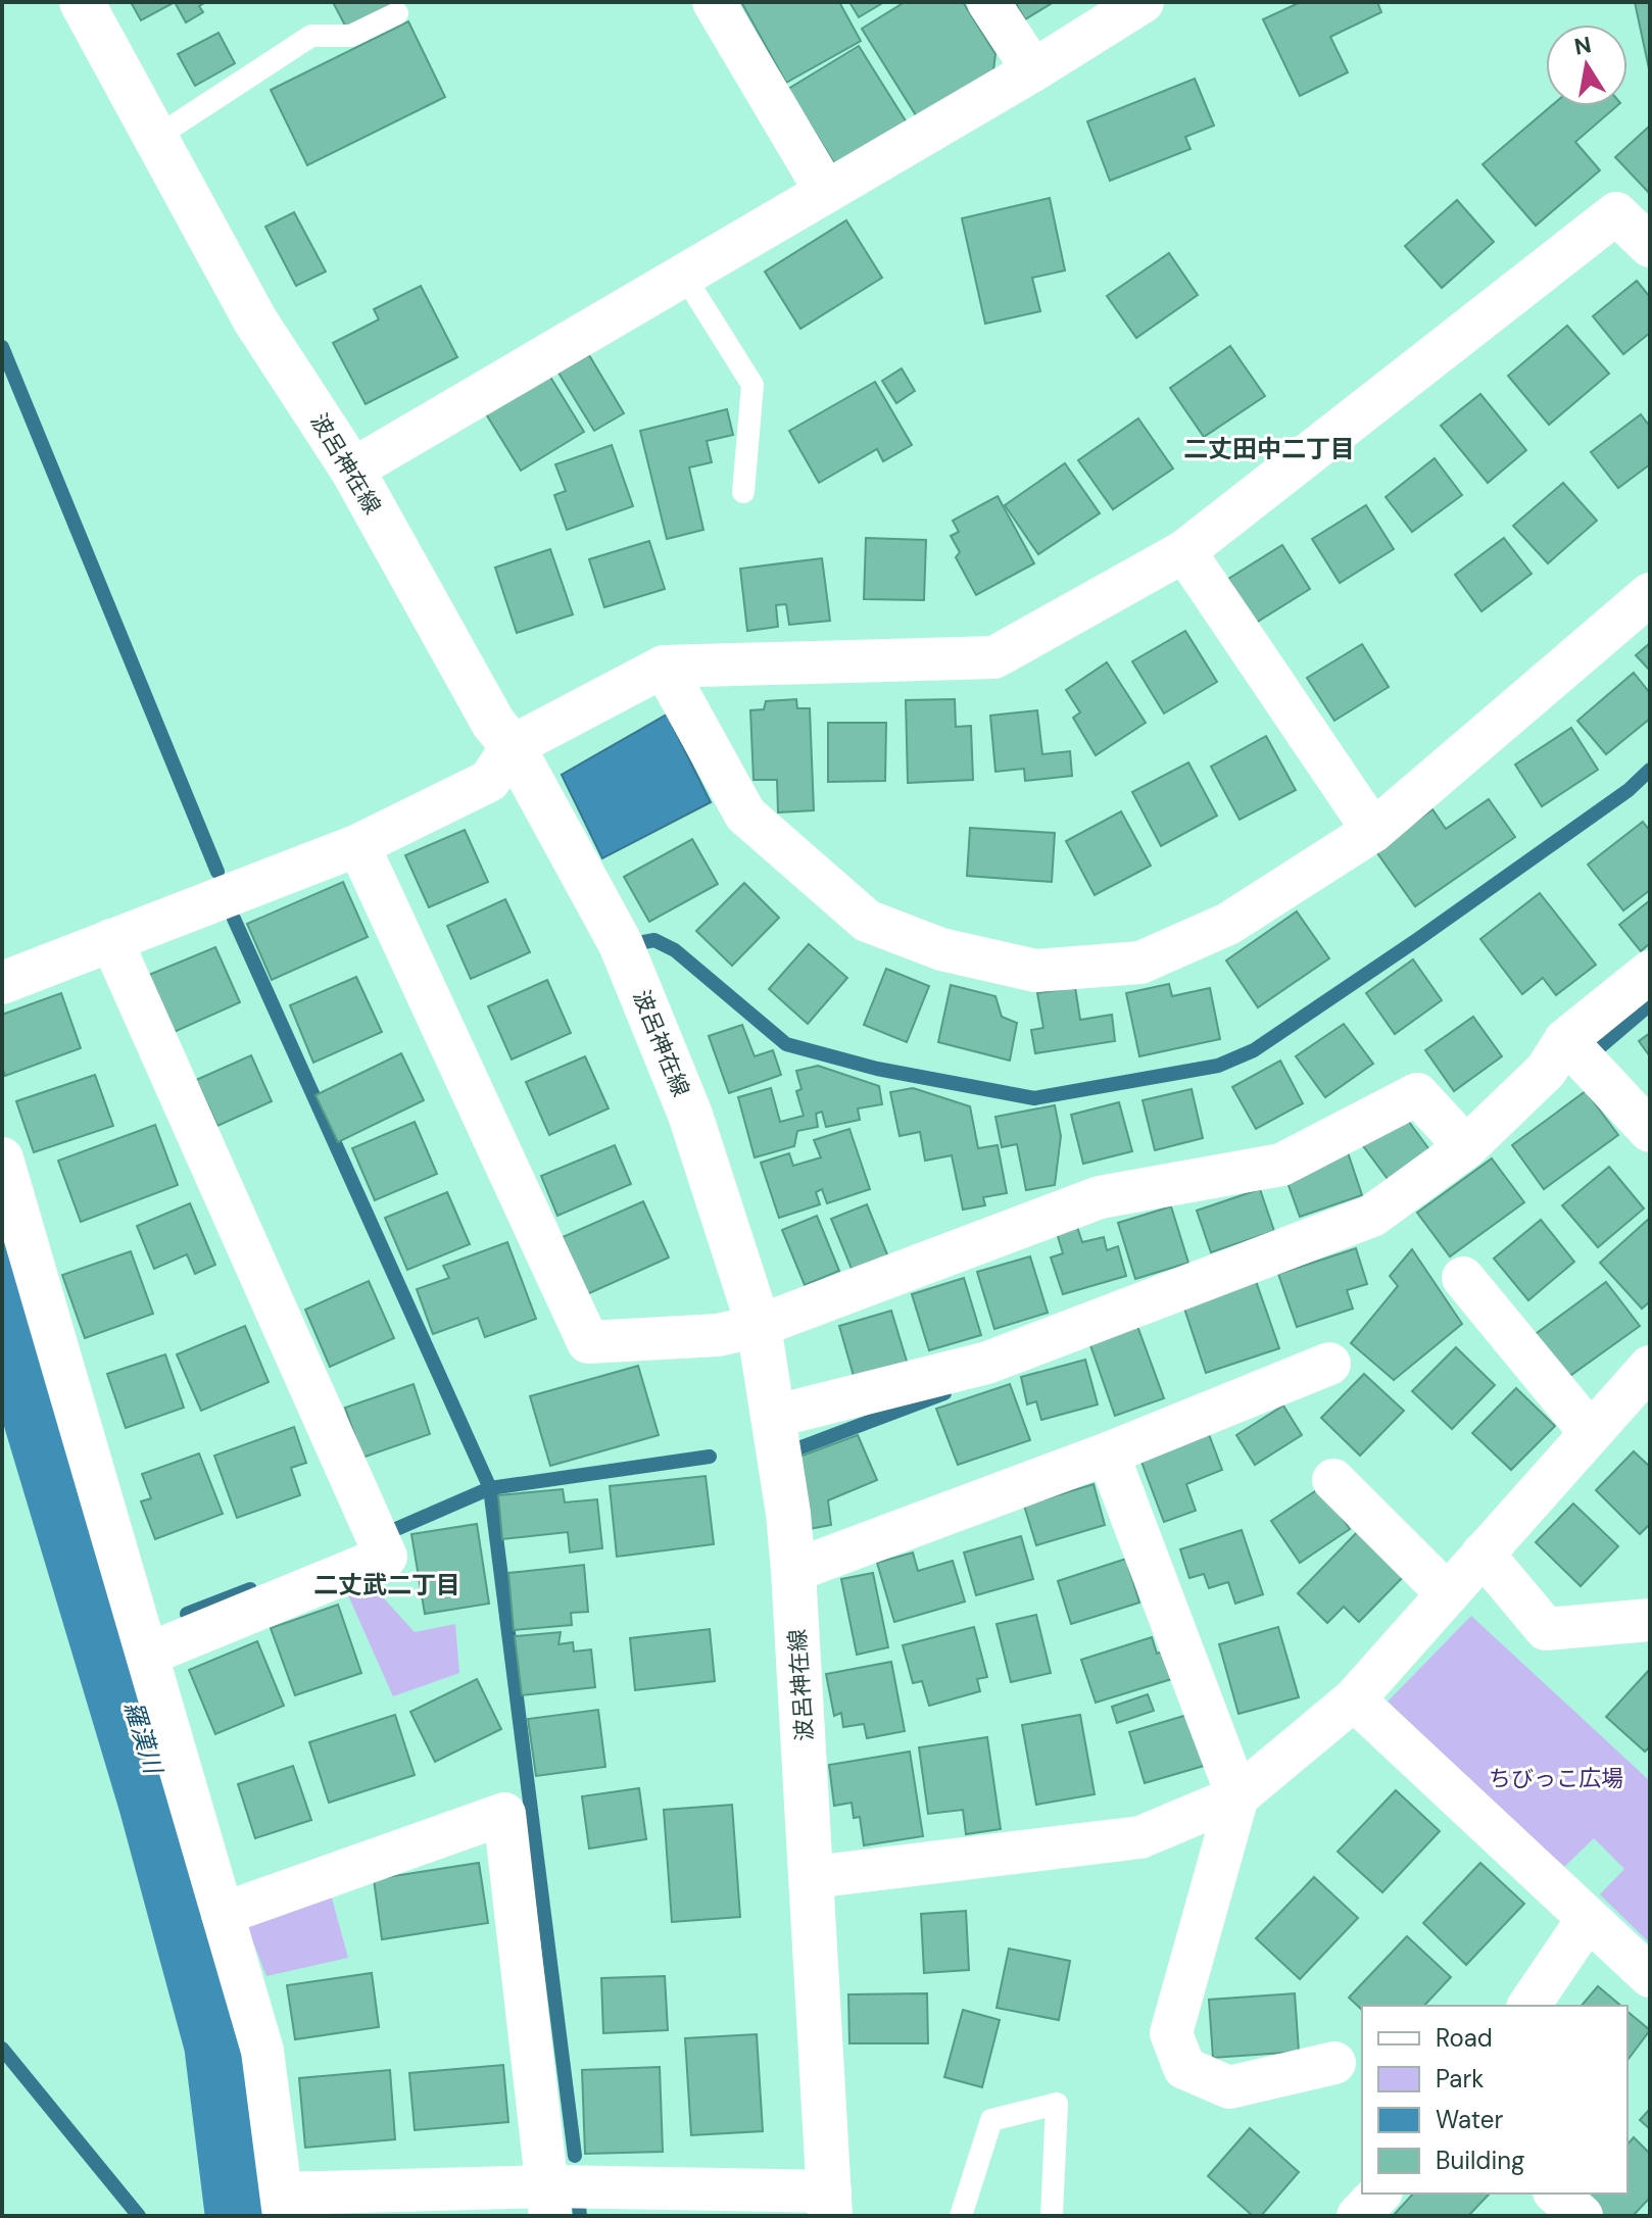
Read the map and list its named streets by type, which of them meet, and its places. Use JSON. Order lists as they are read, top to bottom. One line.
{"streets":{"main road":["波呂神在線"]},"districts":["二丈田中二丁目","二丈武二丁目"],"water":["羅漢川"],"parks":["ちびっこ広場"],"legend":["Road","Park","Water","Building"],"north":"top"}
